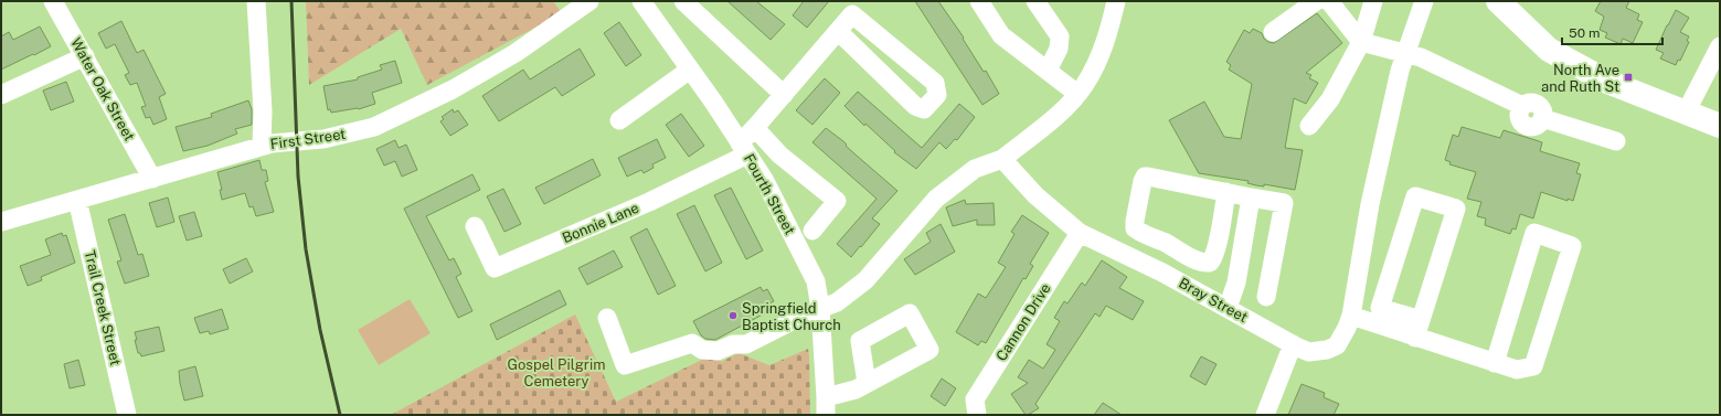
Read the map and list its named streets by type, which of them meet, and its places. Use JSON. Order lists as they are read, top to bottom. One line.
{"streets":{"street":["Water Oak Street","First Street","Fourth Street","Bonnie Lane","Bray Street","Trail Creek Street","Cannon Drive"]},"crossings":[["Water Oak Street","First Street"],["First Street","Trail Creek Street"],["Fourth Street","Bonnie Lane"],["Bray Street","Cannon Drive"]],"parks":["Gospel Pilgrim Cemetery"],"places":{"transit":["North Ave and Ruth St"],"other":["Springfield Baptist Church"]},"scale_bar":"50 m"}
